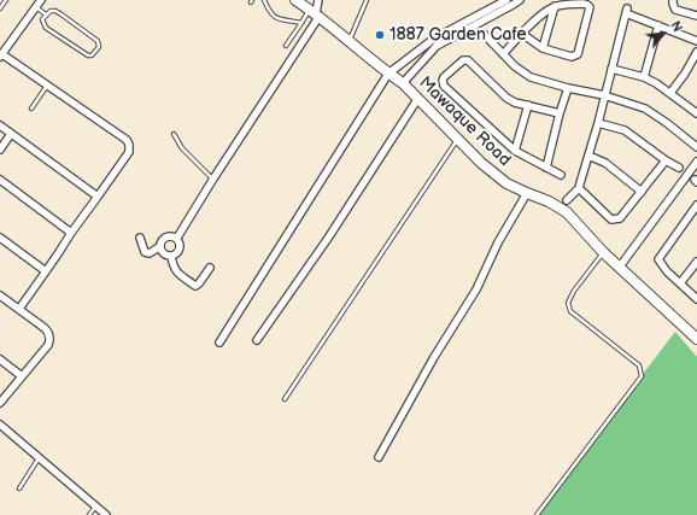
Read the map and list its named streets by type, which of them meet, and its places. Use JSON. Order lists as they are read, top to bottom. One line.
{"streets":{"main road":["Mawaque Road"]},"places":["1887 Garden Cafe"],"north":"top right"}
